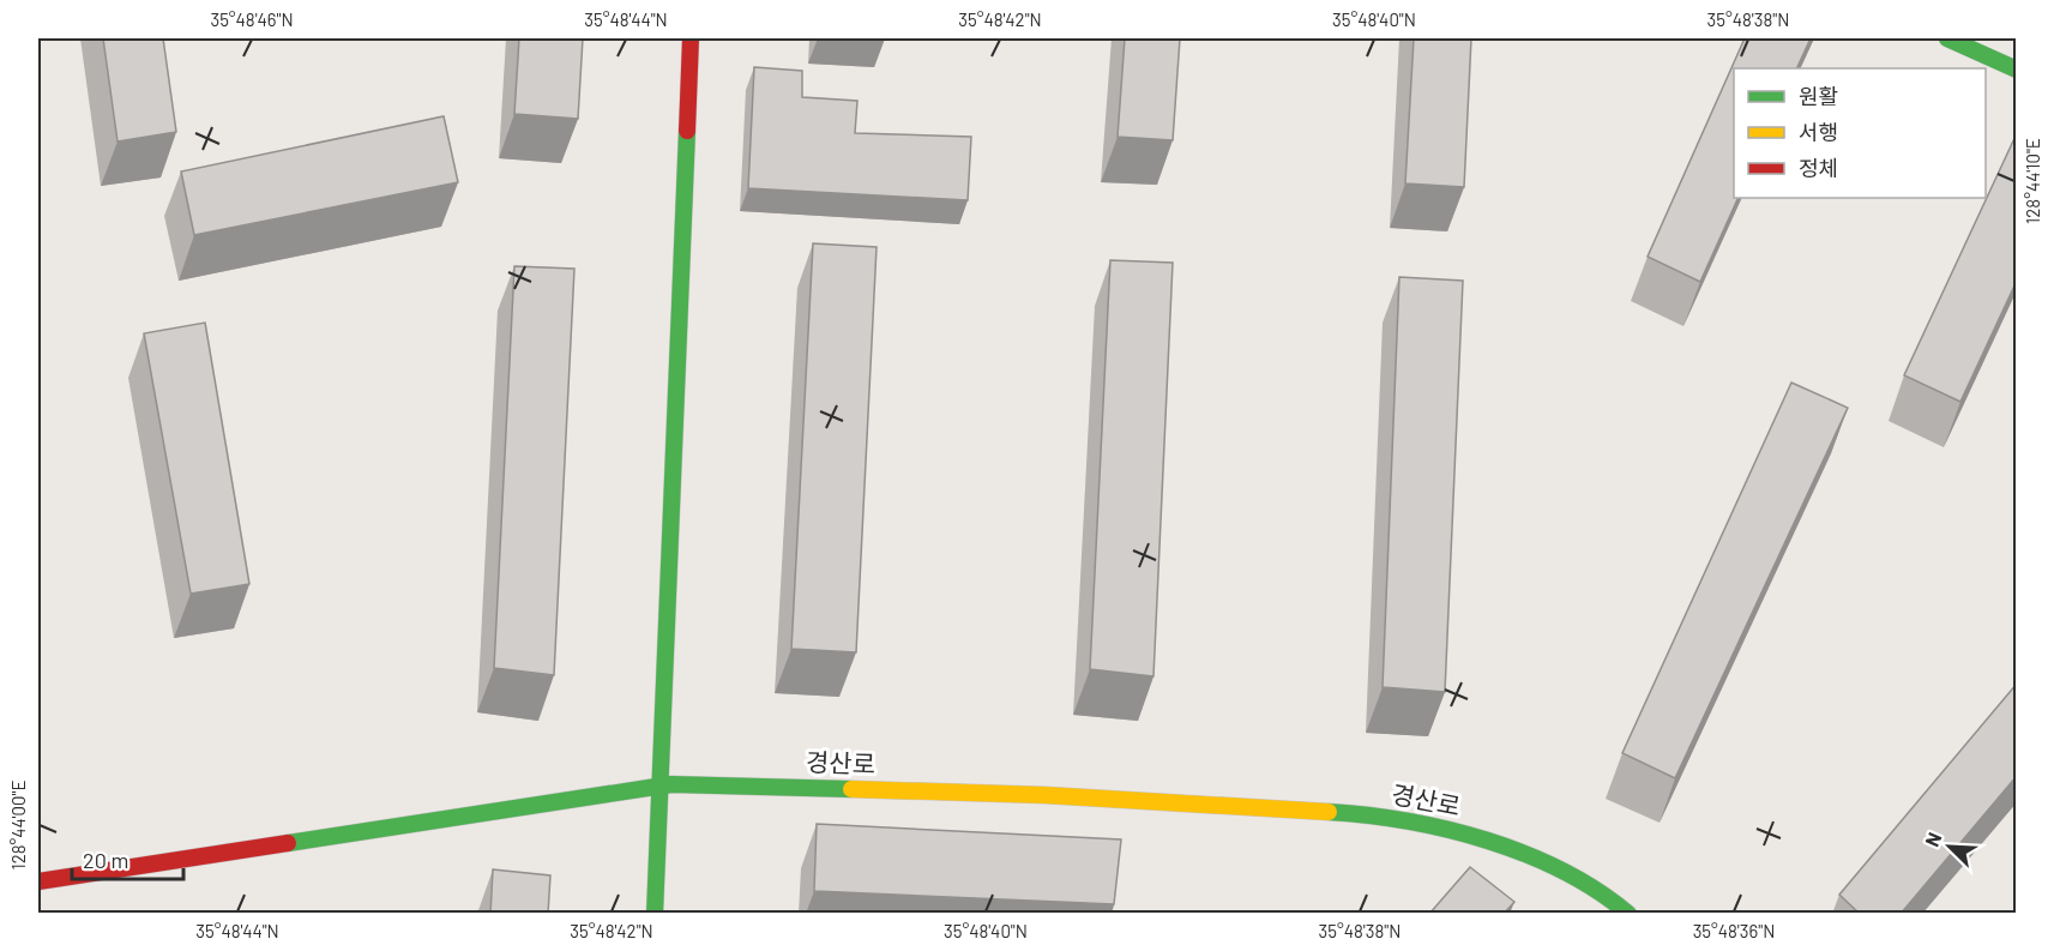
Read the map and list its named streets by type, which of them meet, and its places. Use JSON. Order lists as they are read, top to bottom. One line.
{"streets":{"street":["경산로"]},"legend":["원활","서행","정체"],"scale_bar":"20 m","north":"top left","coordinates":["35°48'46\"N","35°48'44\"N","35°48'42\"N","35°48'40\"N","35°48'38\"N","128°44'10\"E","128°44'00\"E","35°48'36\"N"]}
